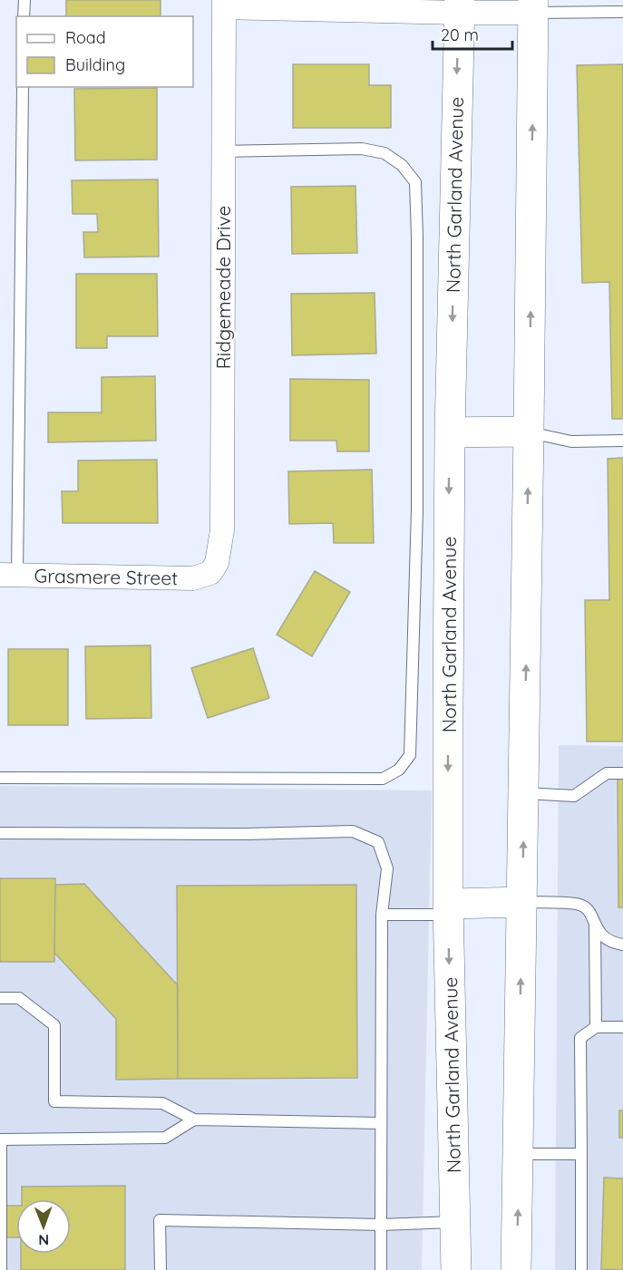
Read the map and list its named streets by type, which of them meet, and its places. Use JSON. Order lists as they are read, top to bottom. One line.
{"streets":{"main road":["North Garland Avenue"],"street":["Ridgemeade Drive","Grasmere Street"]},"crossings":[["Ridgemeade Drive","Grasmere Street"]],"legend":["Road","Building"],"scale_bar":"20 m","north":"bottom"}
